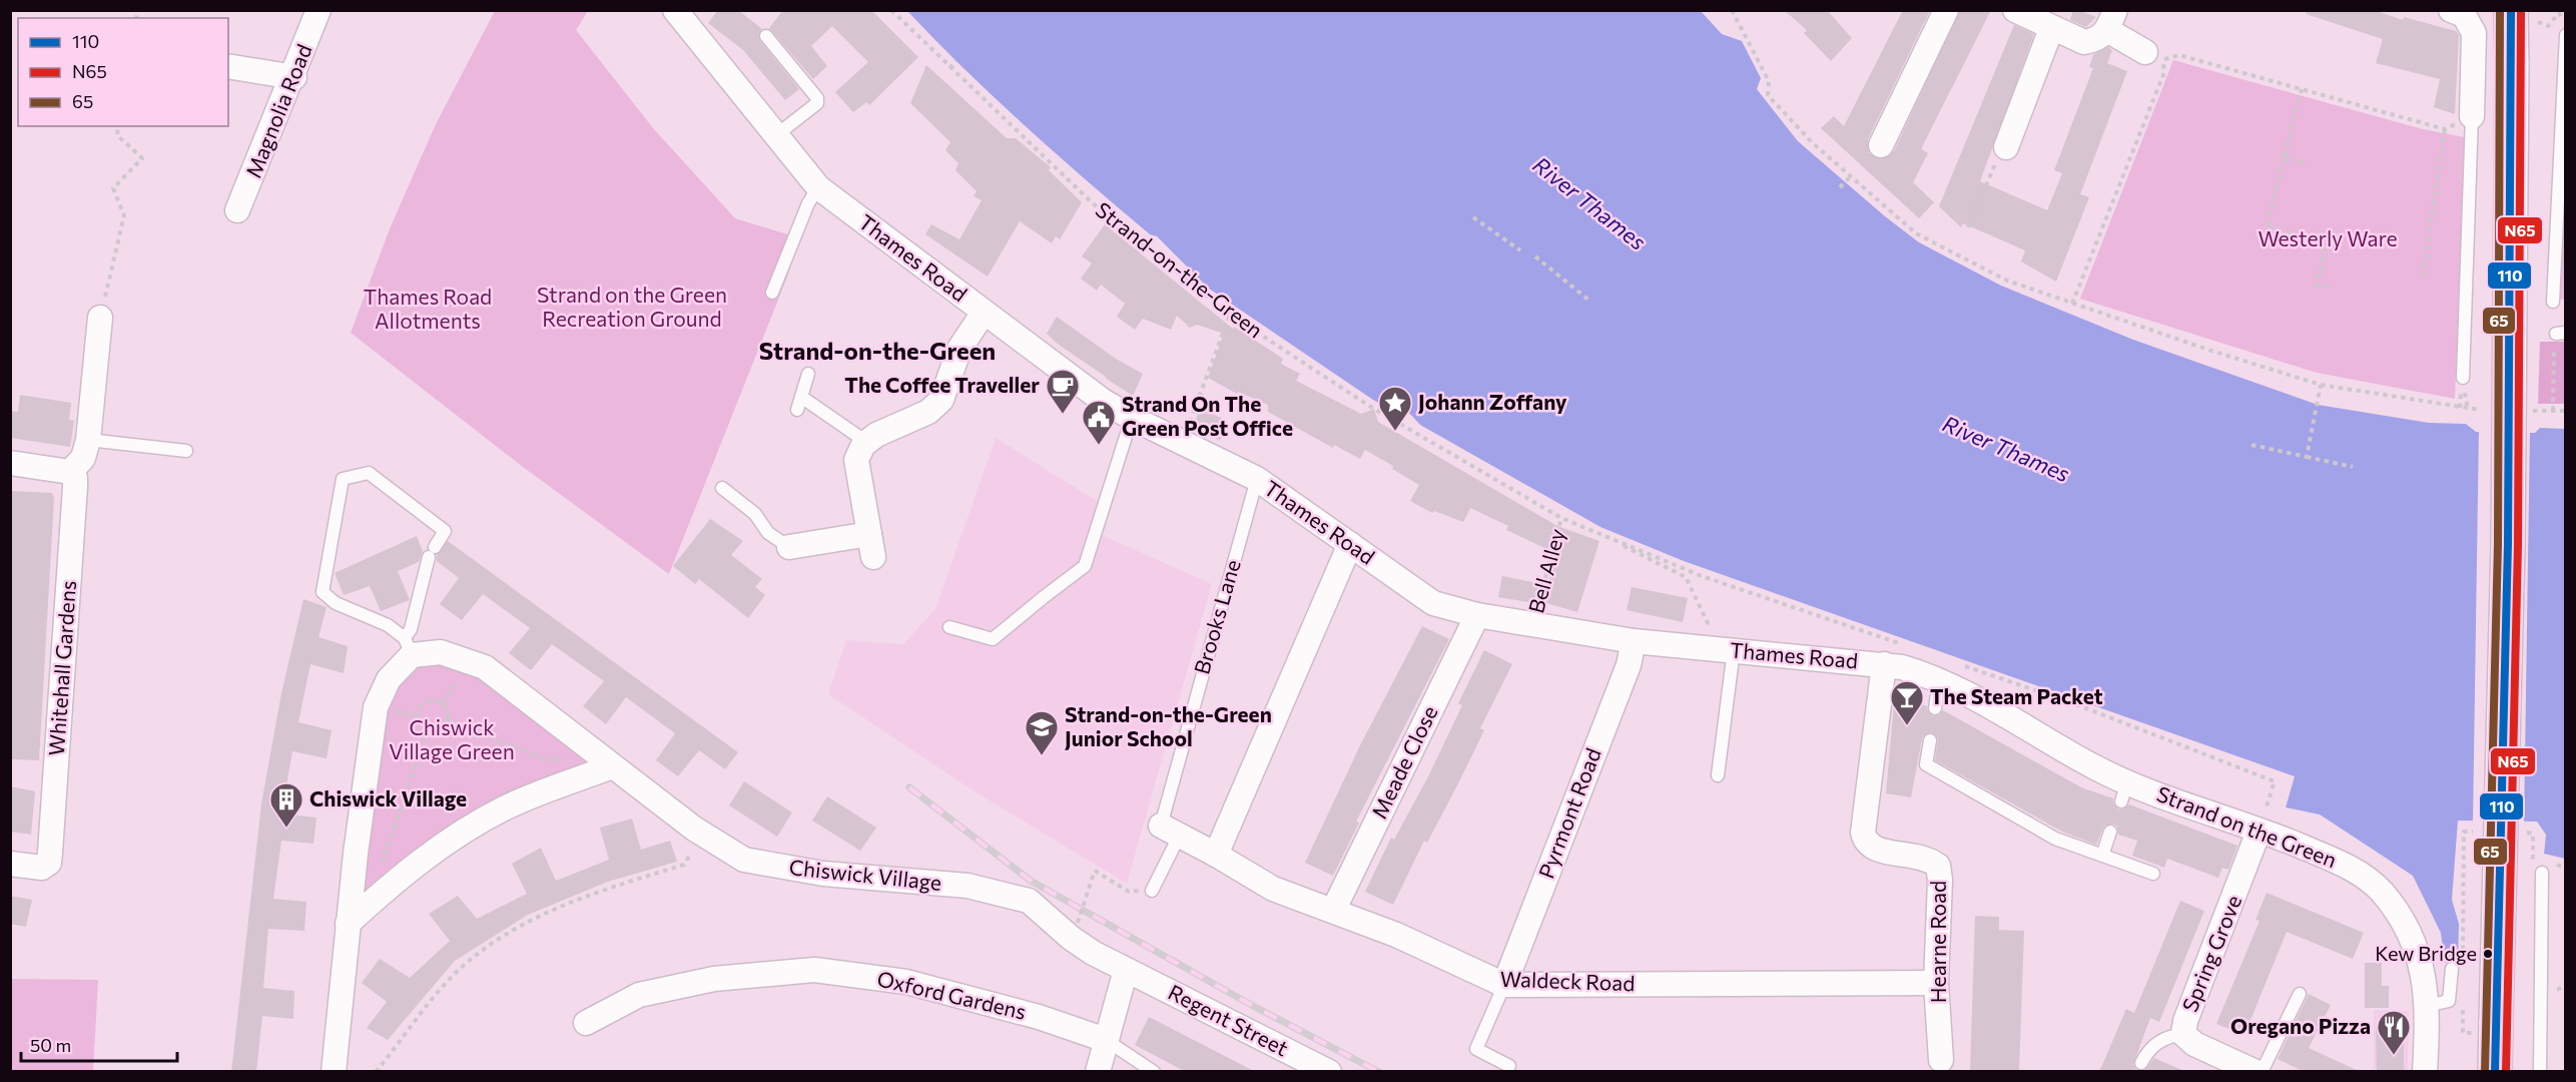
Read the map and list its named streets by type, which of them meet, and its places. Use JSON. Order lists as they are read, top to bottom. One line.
{"streets":{"street":["Magnolia Road","Thames Road","Whitehall Gardens","Meade Close","Pyrmont Road","Strand on the Green","Chiswick Village","Hearne Road","Spring Grove","Waldeck Road","Oxford Gardens","Regent Street"],"lane":["Brooks Lane"],"path":["Strand-on-the-Green","Bell Alley"]},"crossings":[["Thames Road","Bell Alley"],["Thames Road","Brooks Lane"],["Thames Road","Meade Close"],["Thames Road","Pyrmont Road"],["Thames Road","Strand on the Green"],["Thames Road","Hearne Road"],["Strand-on-the-Green","Bell Alley"],["Brooks Lane","Waldeck Road"],["Meade Close","Waldeck Road"],["Pyrmont Road","Waldeck Road"],["Strand on the Green","Spring Grove"],["Chiswick Village","Regent Street"],["Hearne Road","Waldeck Road"]],"districts":["Strand-on-the-Green"],"water":["River Thames"],"parks":["Westerly Ware","Strand on the Green Recreation Ground","Thames Road Allotments","Chiswick Village Green"],"places":{"cafe":["The Coffee Traveller"],"place":["Johann Zoffany"],"public building":["Strand On The Green Post Office"],"bar":["The Steam Packet"],"school or university":["Strand-on-the-Green Junior School"],"building":["Chiswick Village"],"other":["Kew Bridge"],"restaurant":["Oregano Pizza"]},"lines":["transit line 110","transit line N65","transit line 65"],"legend":["110","N65","65"],"scale_bar":"50 m"}
